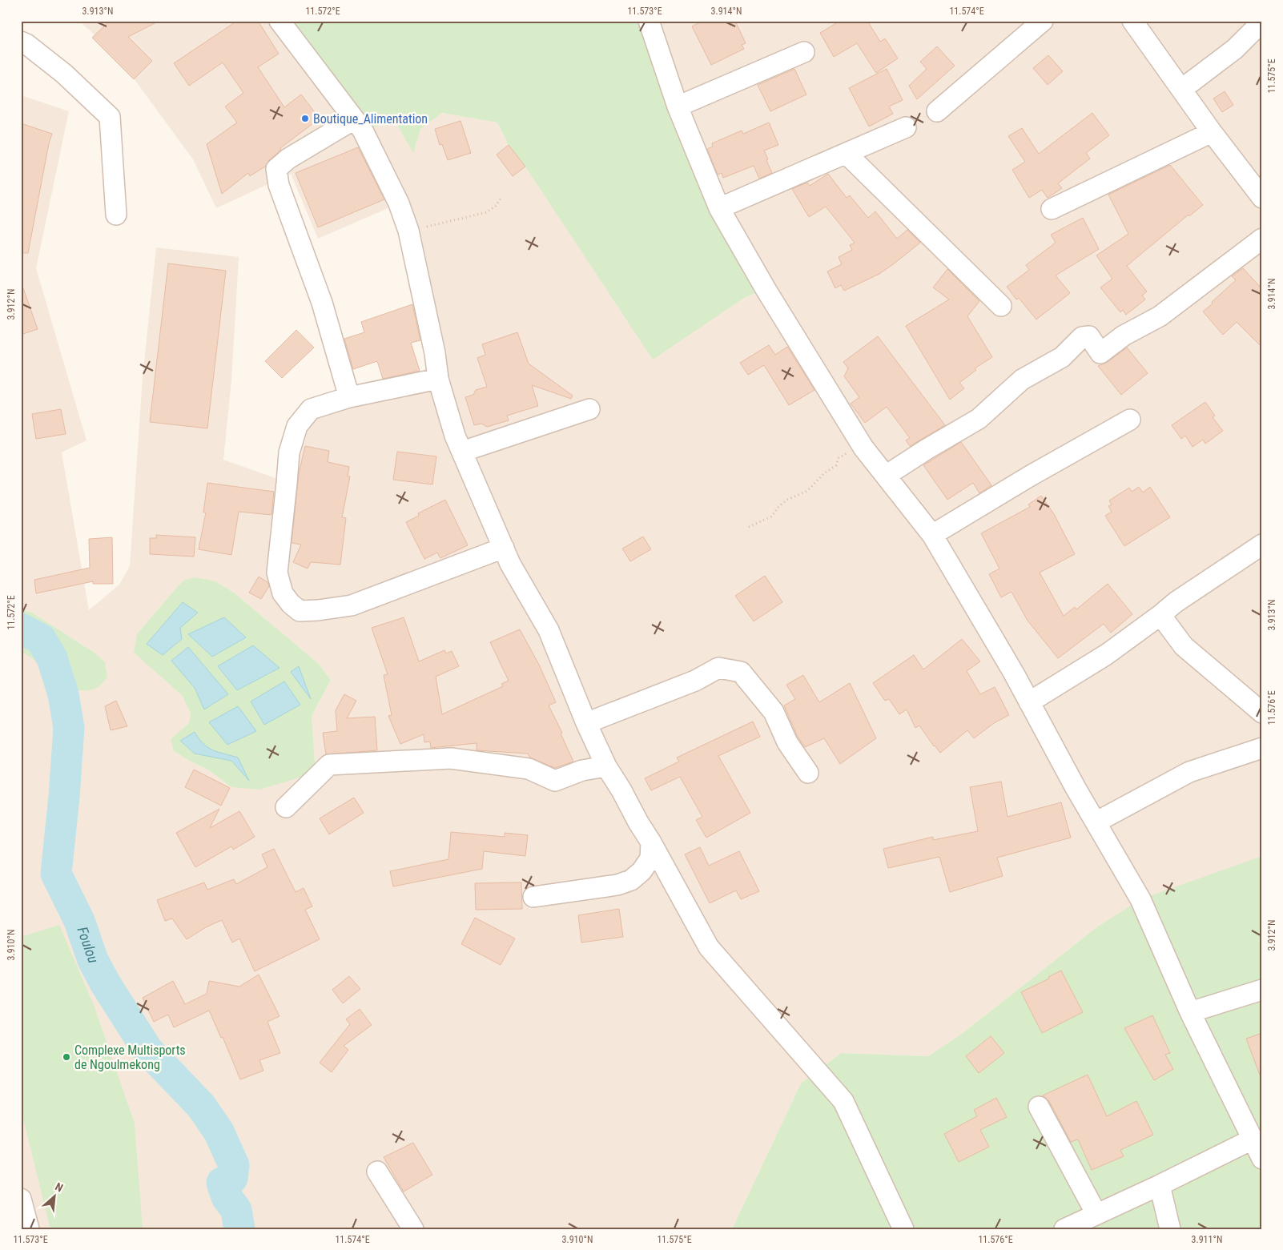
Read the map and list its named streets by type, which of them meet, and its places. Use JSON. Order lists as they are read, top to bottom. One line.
{"water":["Foulou"],"places":["Boutique_Alimentation","Complexe Multisports de Ngoulmekong"],"north":"top right","coordinates":["3.913°N","11.572°E","11.573°E","3.914°N","11.574°E","11.575°E","3.912°N","11.576°E","3.910°N","3.911°N"]}
